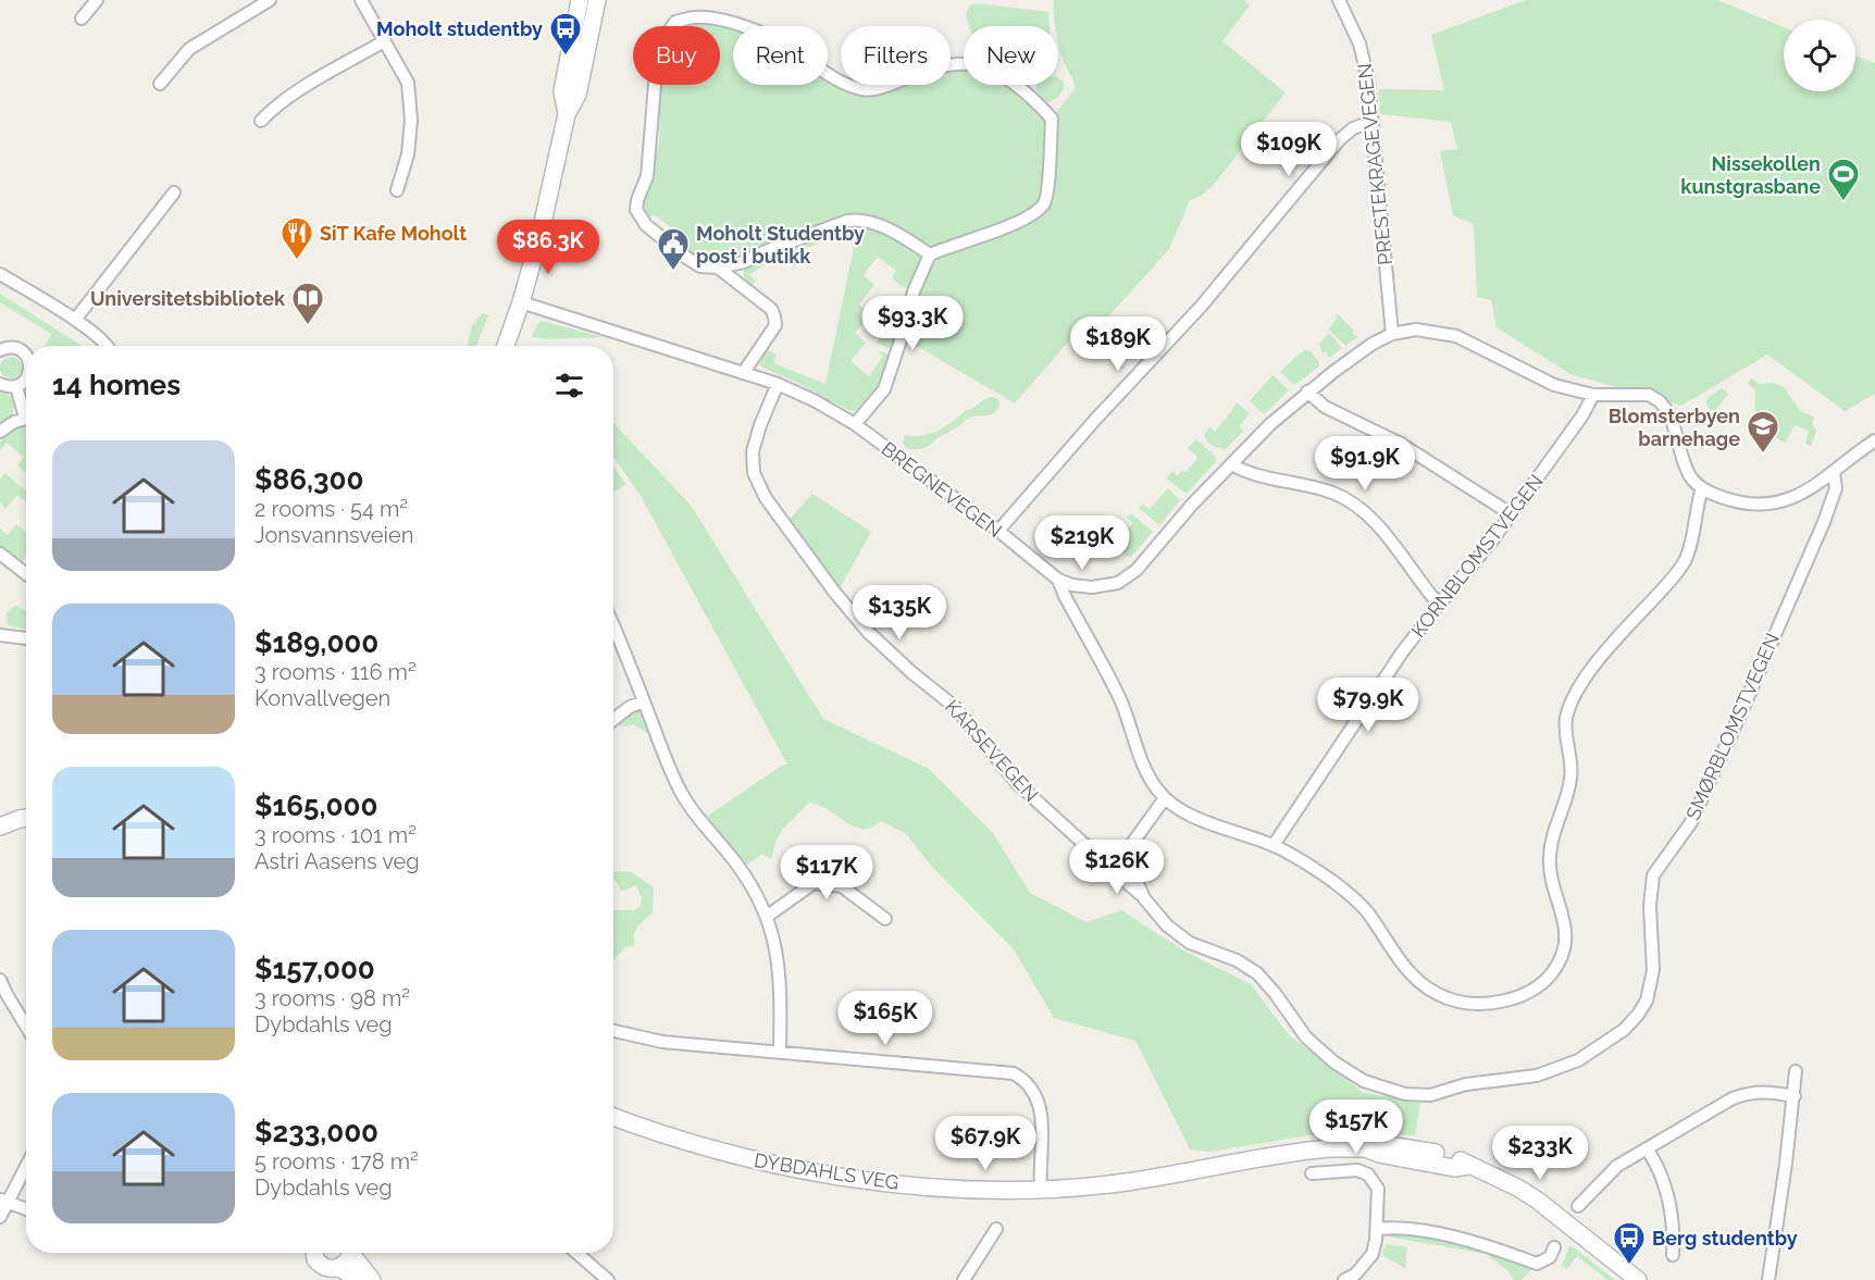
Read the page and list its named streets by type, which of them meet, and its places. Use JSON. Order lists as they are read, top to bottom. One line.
{"streets":{"main road":["DYBDAHLS VEG"],"street":["PRESTEKRAGEVEGEN","BREGNEVEGEN","KORNBLOMSTVEGEN","SMØRBLOMSTVEGEN","KARSEVEGEN"]},"crossings":[["PRESTEKRAGEVEGEN","BREGNEVEGEN"],["BREGNEVEGEN","KARSEVEGEN"],["SMØRBLOMSTVEGEN","KARSEVEGEN"]],"places":{"bus stop":["Moholt studentby","Berg studentby"],"sports":["Nissekollen kunstgrasbane"],"restaurant":["SiT Kafe Moholt"],"public building":["Moholt Studentby post i butikk"],"library":["Universitetsbibliotek"],"school or university":["Blomsterbyen barnehage"]},"page":{"chip":["Buy","Rent","Filters","New"],"price":["$109K","$86.3K","$93.3K","$189K","$91.9K","$219K","$135K","$79.9K","$126K","$117K","$165K","$157K","$67.9K","$233K"],"heading":"14 homes","list":[{"name":"$86,300","note":"2 rooms · 54 m² · Jonsvannsveien"},{"name":"$189,000","note":"3 rooms · 116 m² · Konvallvegen"},{"name":"$165,000","note":"3 rooms · 101 m² · Astri Aasens veg"},{"name":"$157,000","note":"3 rooms · 98 m² · Dybdahls veg"},{"name":"$233,000","note":"5 rooms · 178 m² · Dybdahls veg"}]}}
